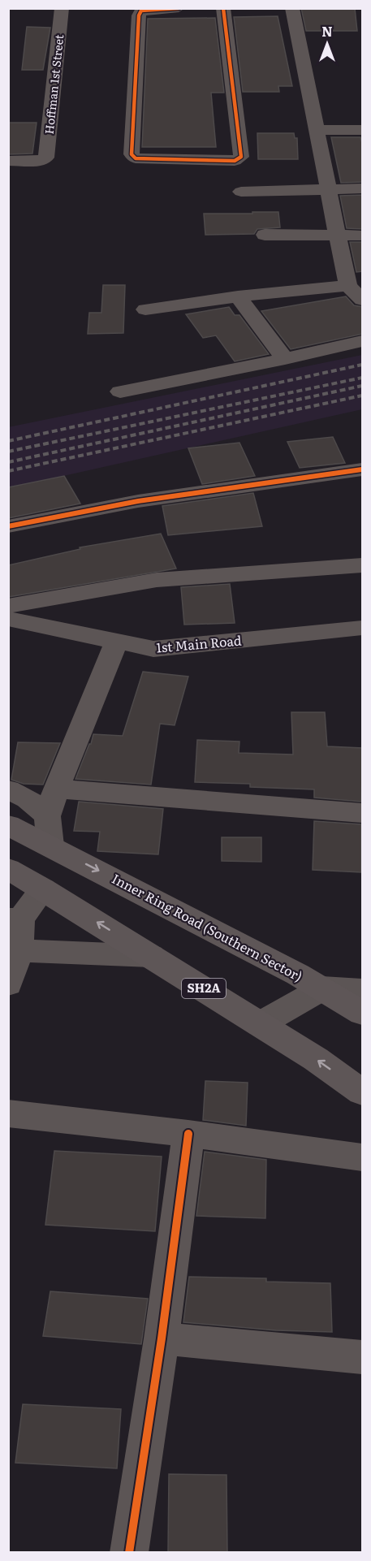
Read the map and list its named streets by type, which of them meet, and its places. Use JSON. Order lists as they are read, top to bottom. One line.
{"streets":{"main road":["Inner Ring Road (Southern Sector)","SH2A"],"street":["Hoffman 1st Street","1st Main Road"]},"north":"top"}
